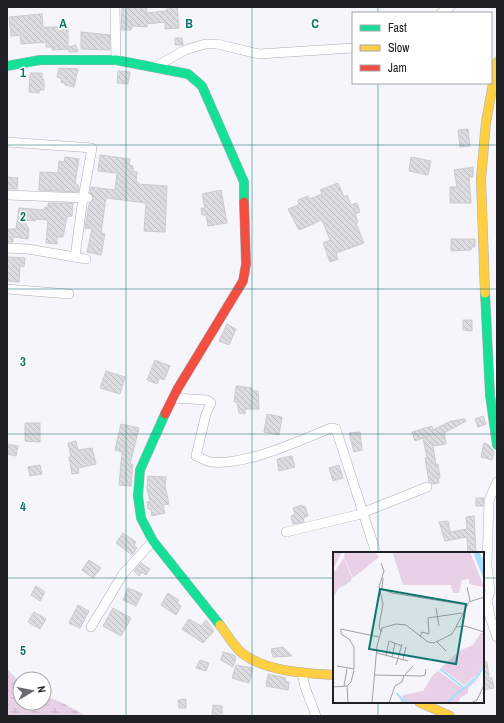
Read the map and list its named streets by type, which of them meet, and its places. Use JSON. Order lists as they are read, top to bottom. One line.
{"legend":["Fast","Slow","Jam"],"north":"right","grid":{"columns":["A","B","C"],"rows":["1","2","3","4","5"]}}
